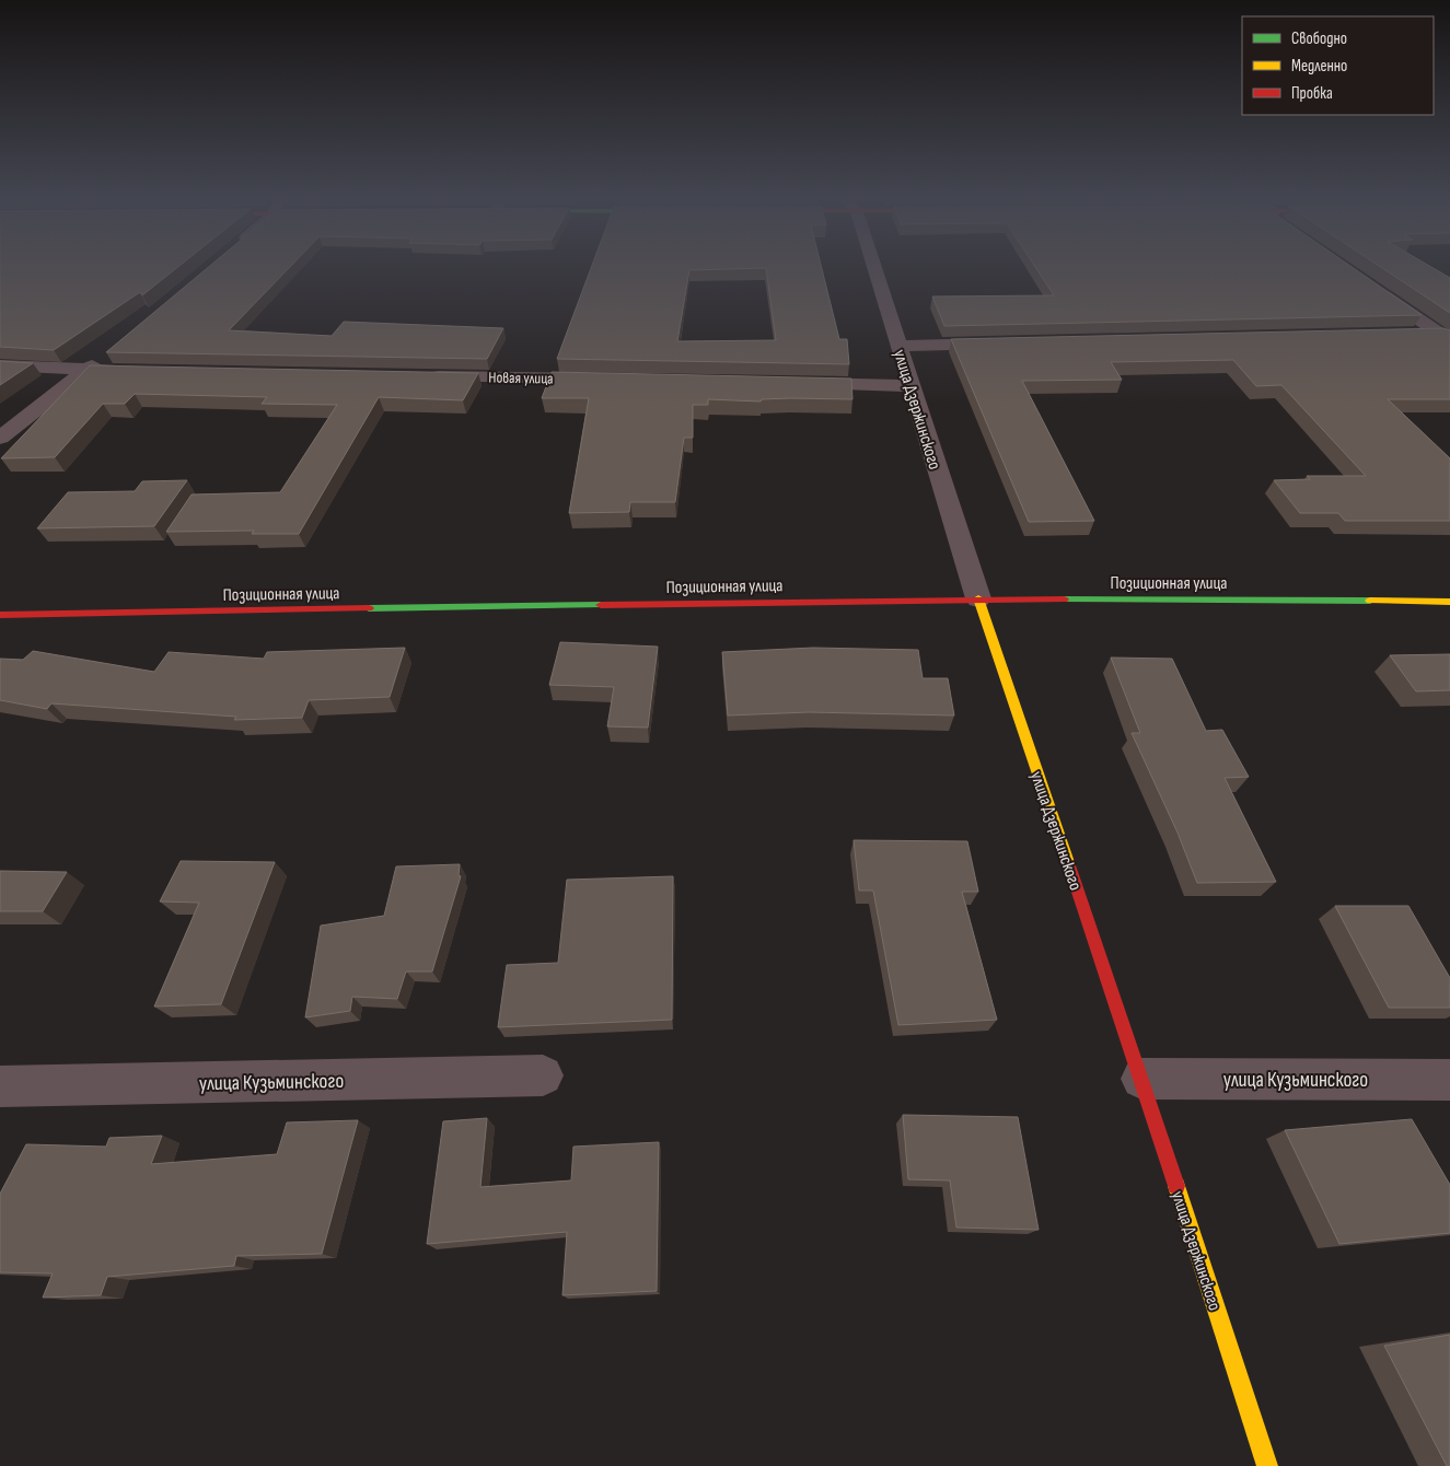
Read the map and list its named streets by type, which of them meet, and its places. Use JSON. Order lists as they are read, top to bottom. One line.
{"streets":{"street":["Новая улица","улица Дзержинского","Позиционная улица","улица Кузьминского"]},"crossings":[["улица Дзержинского","Позиционная улица"],["улица Дзержинского","улица Кузьминского"]],"legend":["Свободно","Медленно","Пробка"]}
